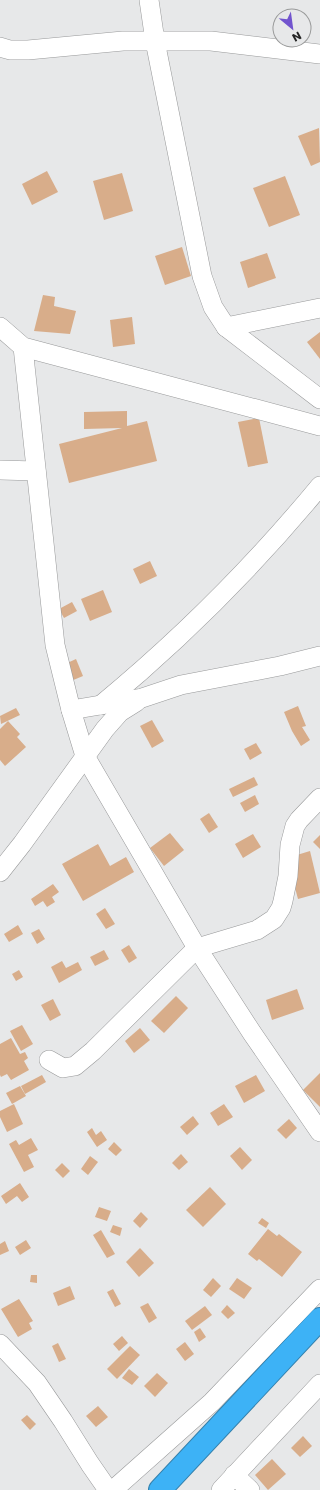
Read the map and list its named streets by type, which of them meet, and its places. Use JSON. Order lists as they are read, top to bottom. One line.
{"north":"bottom right"}
